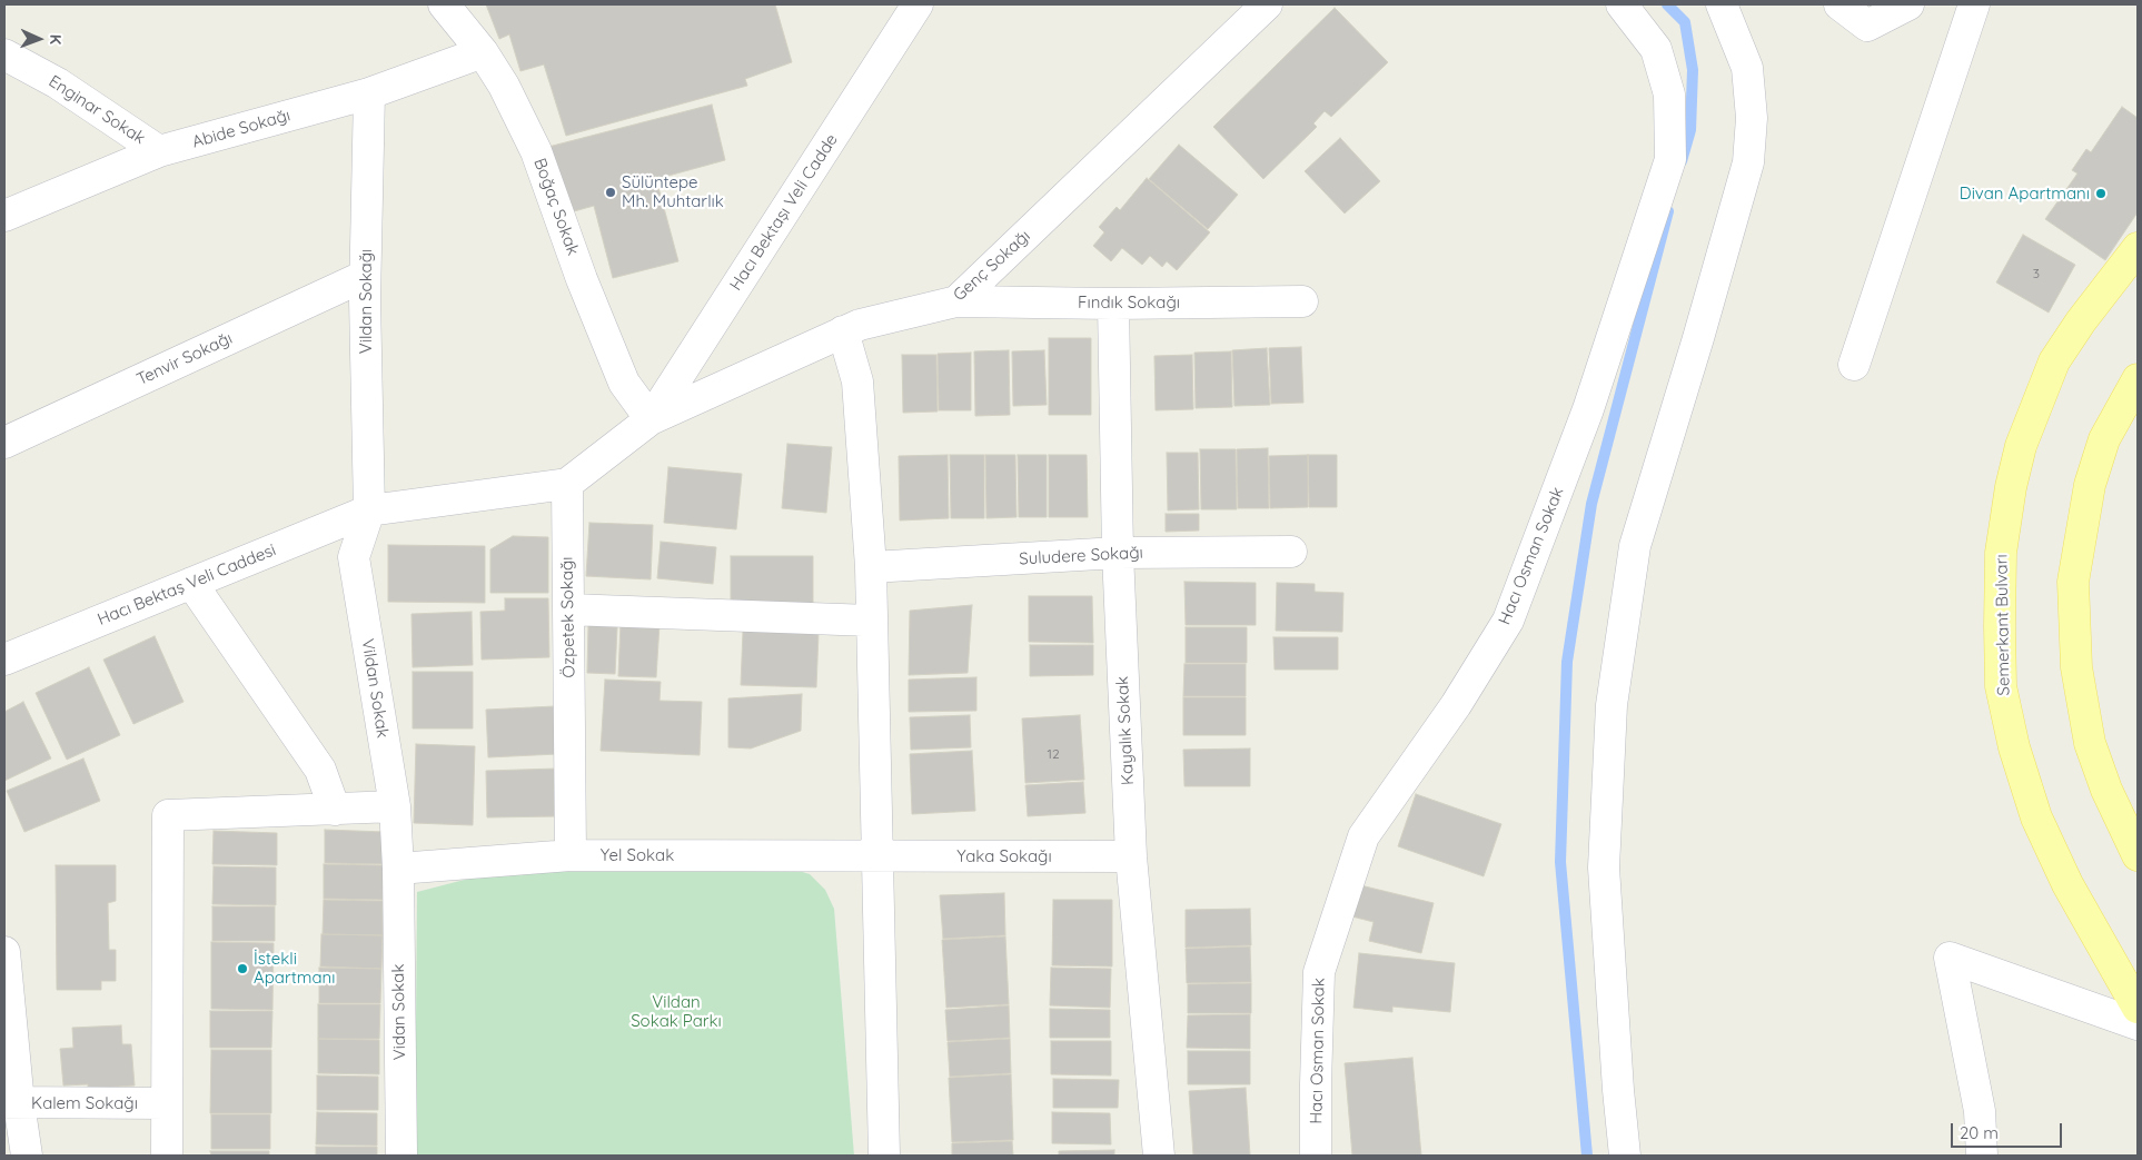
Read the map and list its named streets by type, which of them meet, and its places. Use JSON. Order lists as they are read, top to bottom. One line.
{"streets":{"main road":["Semerkant Bulvarı"],"street":["Enginar Sokak","Abide Sokağı","Boğaç Sokak","Hacı Bektaşı Veli Cadde","Genç Sokağı","Vildan Sokağı","Fındık Sokağı","Tenvir Sokağı","Suludere Sokağı","Hacı Osman Sokak","Hacı Bektaş Veli Caddesi","Özpetek Sokağı","Vildan Sokak","Kayalık Sokak","Yel Sokak","Yaka Sokağı","Vidan Sokak","Kalem Sokağı"]},"crossings":[["Enginar Sokak","Abide Sokağı"],["Abide Sokağı","Boğaç Sokak"],["Abide Sokağı","Vildan Sokağı"],["Boğaç Sokak","Hacı Bektaşı Veli Cadde"],["Boğaç Sokak","Genç Sokağı"],["Hacı Bektaşı Veli Cadde","Genç Sokağı"],["Genç Sokağı","Fındık Sokağı"],["Vildan Sokağı","Tenvir Sokağı"],["Vildan Sokağı","Hacı Bektaş Veli Caddesi"],["Vildan Sokağı","Vildan Sokak"],["Fındık Sokağı","Kayalık Sokak"],["Suludere Sokağı","Kayalık Sokak"],["Hacı Bektaş Veli Caddesi","Özpetek Sokağı"],["Hacı Bektaş Veli Caddesi","Vildan Sokak"],["Özpetek Sokağı","Yel Sokak"],["Vildan Sokak","Yel Sokak"],["Vildan Sokak","Vidan Sokak"],["Kayalık Sokak","Yaka Sokağı"],["Yel Sokak","Yaka Sokağı"],["Yel Sokak","Vidan Sokak"]],"parks":["Vildan Sokak Parkı"],"places":["Sülüntepe Mh. Muhtarlık","Divan Apartmanı","İstekli Apartmanı"],"house_numbers":["3","12"],"scale_bar":"20 m","north":"right"}
